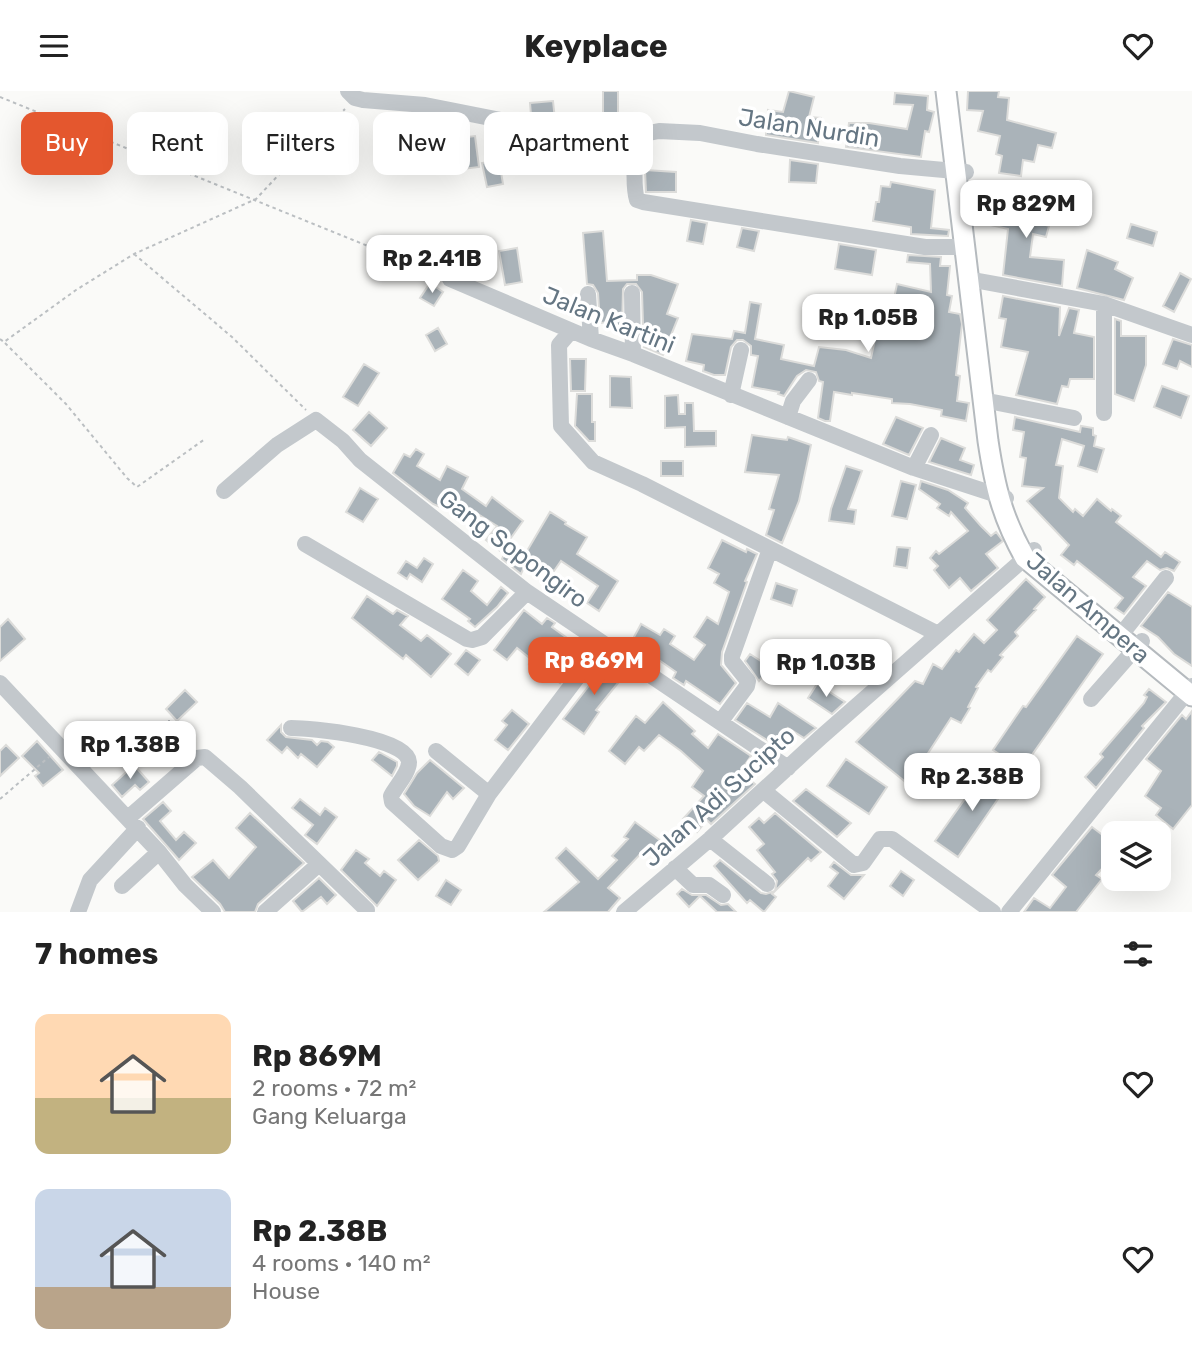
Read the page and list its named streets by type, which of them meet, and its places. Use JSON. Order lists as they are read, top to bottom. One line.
{"streets":{"main road":["Jalan Ampera"],"street":["Jalan Nurdin","Jalan Kartini","Gang Sopongiro","Jalan Adi Sucipto"]},"crossings":[["Jalan Nurdin","Jalan Ampera"],["Jalan Kartini","Jalan Ampera"],["Gang Sopongiro","Jalan Adi Sucipto"],["Jalan Ampera","Jalan Adi Sucipto"]],"page":{"header":"Keyplace","chip":["Buy","Rent","Filters","New","Apartment"],"price":["Rp 829M","Rp 2.41B","Rp 1.05B","Rp 869M","Rp 1.03B","Rp 1.38B","Rp 2.38B"],"heading":"7 homes","list":[{"name":"Rp 869M","note":"2 rooms · 72 m² · Gang Keluarga"},{"name":"Rp 2.38B","note":"4 rooms · 140 m² · House"}]}}
